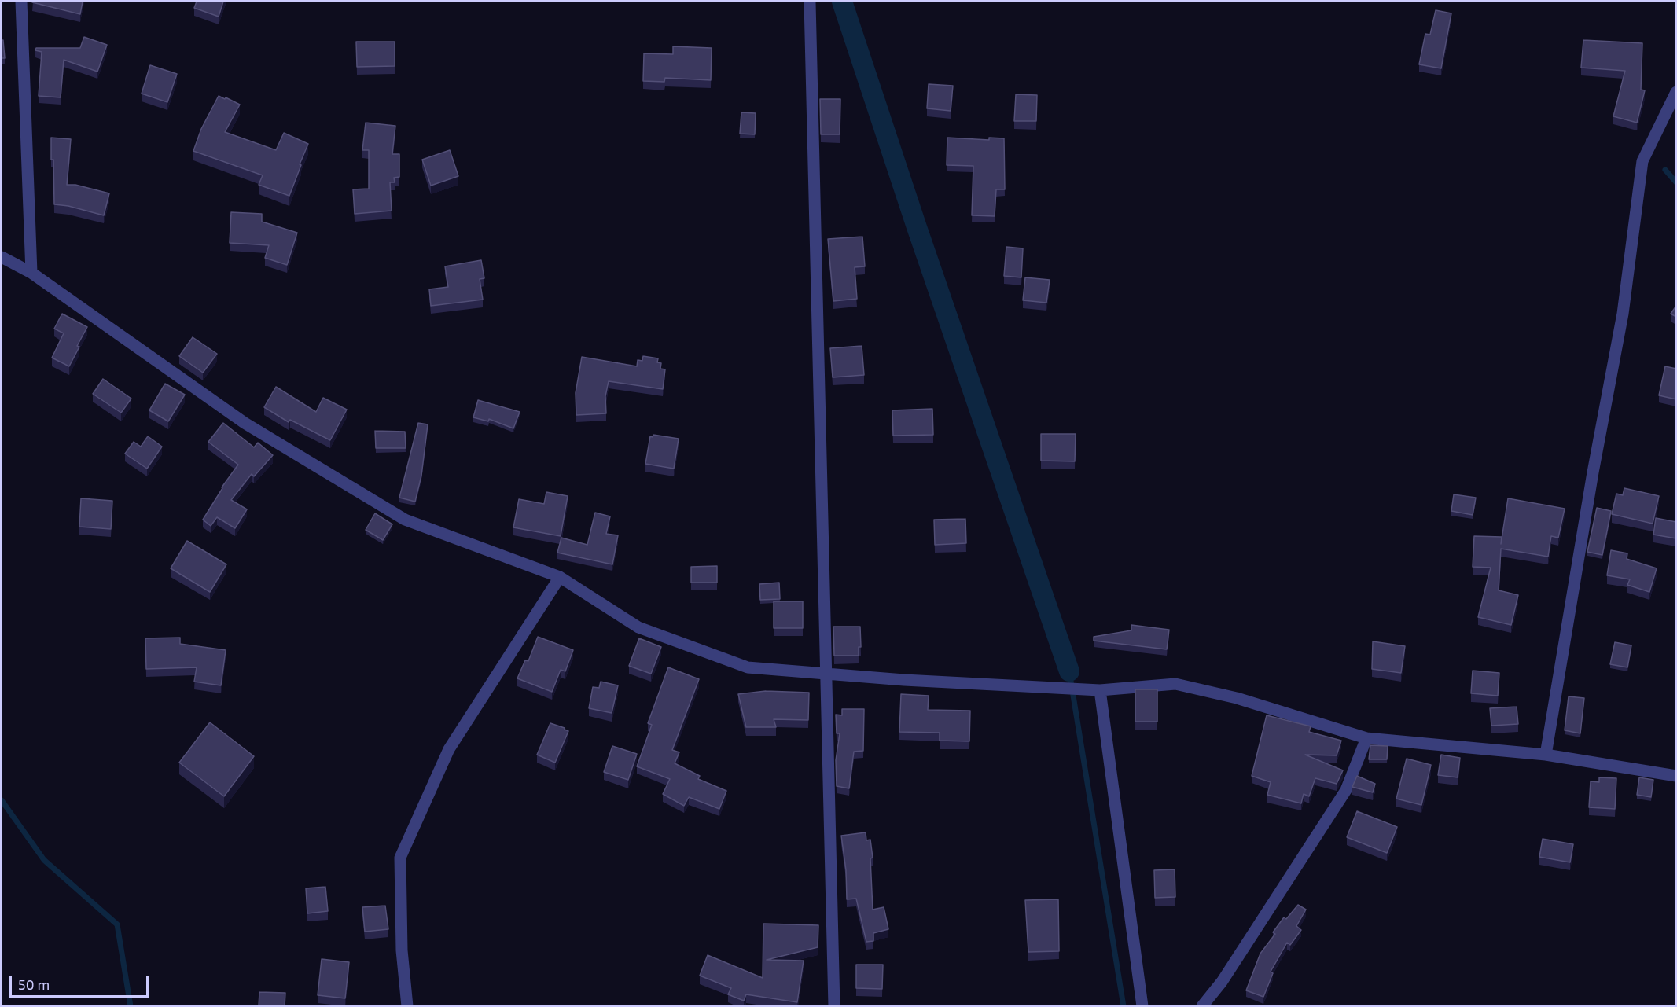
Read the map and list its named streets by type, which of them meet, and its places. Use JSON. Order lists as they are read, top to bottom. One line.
{"scale_bar":"50 m"}
